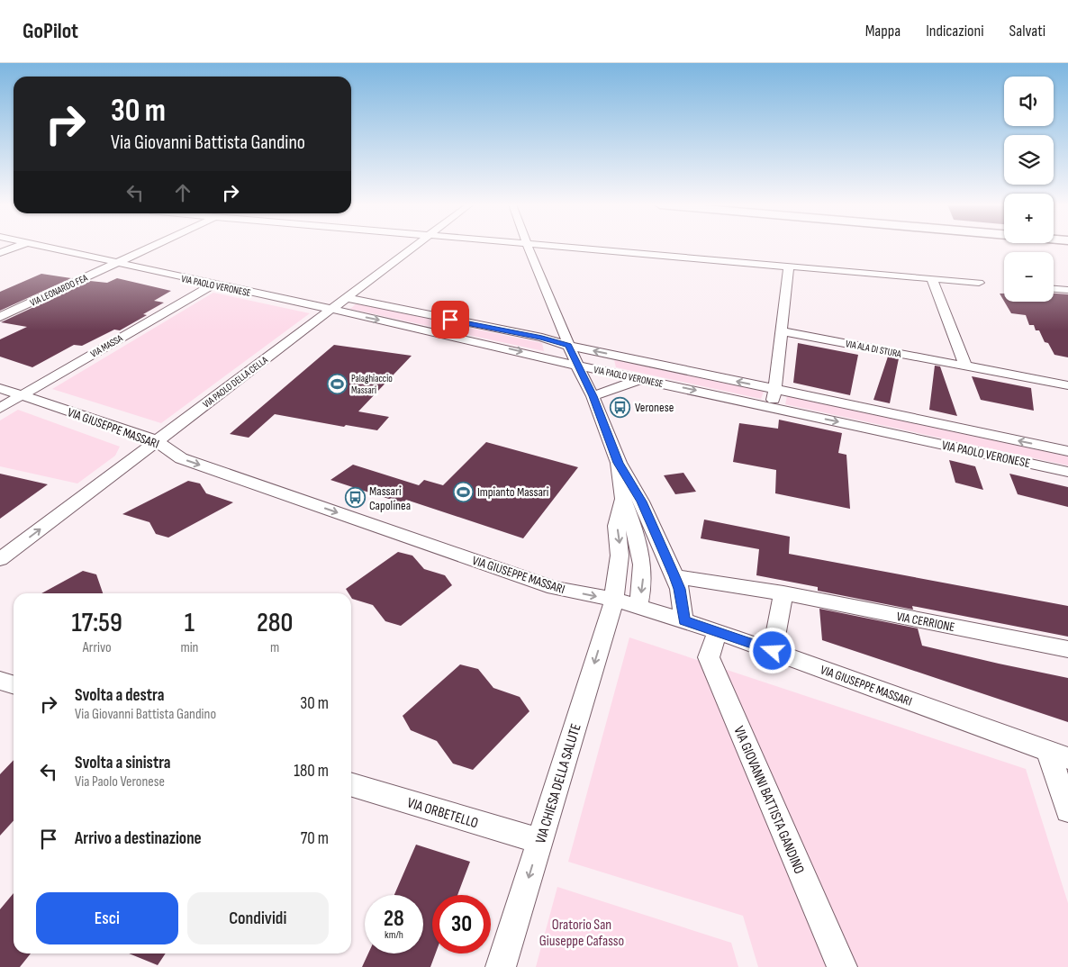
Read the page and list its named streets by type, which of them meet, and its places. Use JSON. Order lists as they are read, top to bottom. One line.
{"streets":{"street":["VIA PAOLO VERONESE","VIA LEONARDO FEA","VIA MASSA","VIA ALA DI STURA","VIA PAOLO DELLA CELLA","VIA GIUSEPPE MASSARI","VIA CERRIONE","VIA CHIESA DELLA SALUTE","VIA GIOVANNI BATTISTA GANDINO","VIA ORBETELLO"]},"crossings":[["VIA PAOLO VERONESE","VIA LEONARDO FEA"],["VIA PAOLO VERONESE","VIA MASSA"],["VIA PAOLO VERONESE","VIA PAOLO DELLA CELLA"],["VIA MASSA","VIA GIUSEPPE MASSARI"],["VIA PAOLO DELLA CELLA","VIA GIUSEPPE MASSARI"],["VIA GIUSEPPE MASSARI","VIA CHIESA DELLA SALUTE"],["VIA GIUSEPPE MASSARI","VIA GIOVANNI BATTISTA GANDINO"],["VIA CHIESA DELLA SALUTE","VIA ORBETELLO"]],"one_way":["VIA PAOLO DELLA CELLA","VIA GIUSEPPE MASSARI","VIA CHIESA DELLA SALUTE"],"parks":["Oratorio San Giuseppe Cafasso"],"places":{"sports":["Palaghiaccio Massari","Impianto Massari"],"bus stop":["Veronese","Massari Capolinea"]},"page":{"header":"GoPilot","nav":["Mappa","Indicazioni","Salvati"],"map_buttons":["+","−"],"turn":["30 m","Via Giovanni Battista Gandino"],"eta":["17:59","Arrivo","1","min","280","m"],"list":[{"name":"Svolta a destra","note":"Via Giovanni Battista Gandino","value":"30 m"},{"name":"Svolta a sinistra","note":"Via Paolo Veronese","value":"180 m"},{"name":"Arrivo a destinazione","value":"70 m"}],"buttons":["Esci","Condividi"],"speed":"28 km/h","limit":"30"}}
